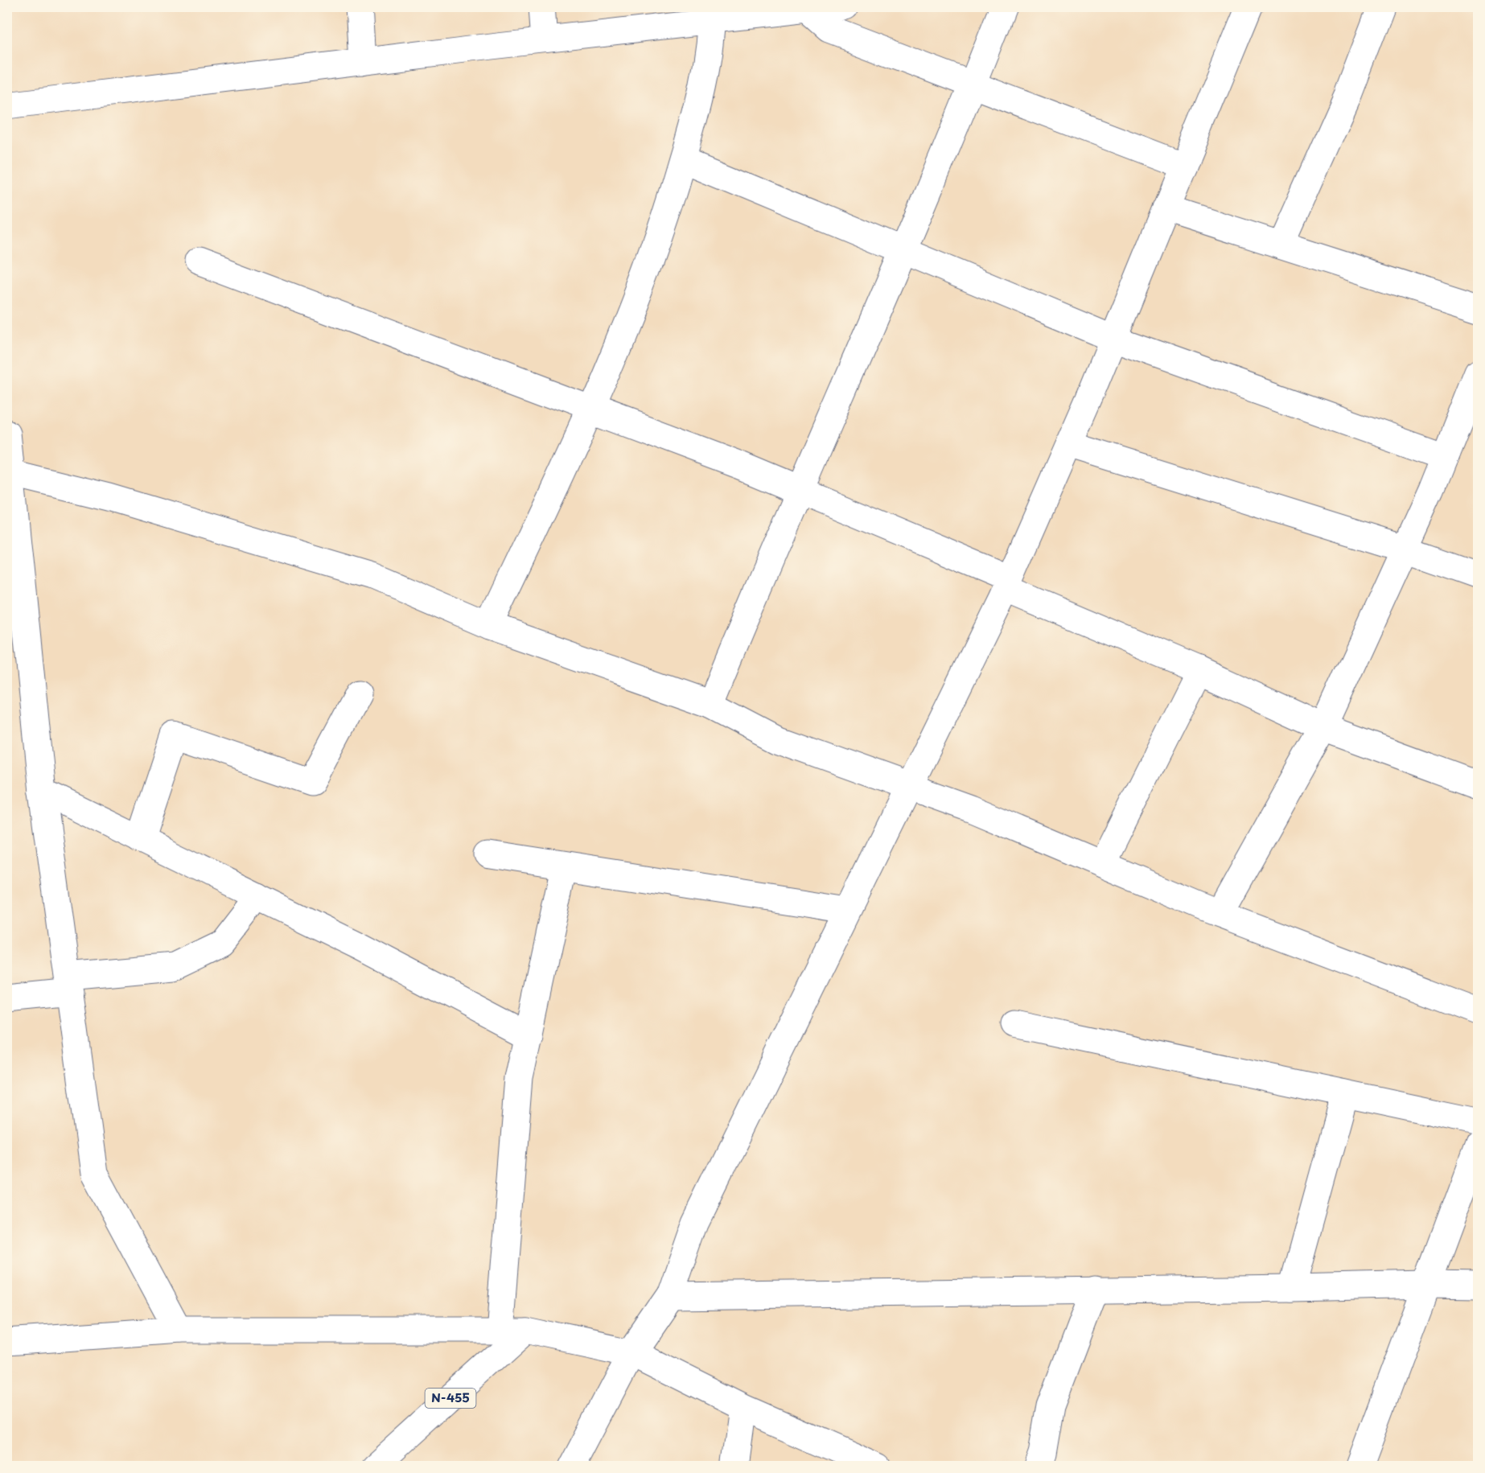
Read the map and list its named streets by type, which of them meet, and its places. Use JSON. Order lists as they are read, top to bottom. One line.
{"streets":{"main road":["N-455"]}}
